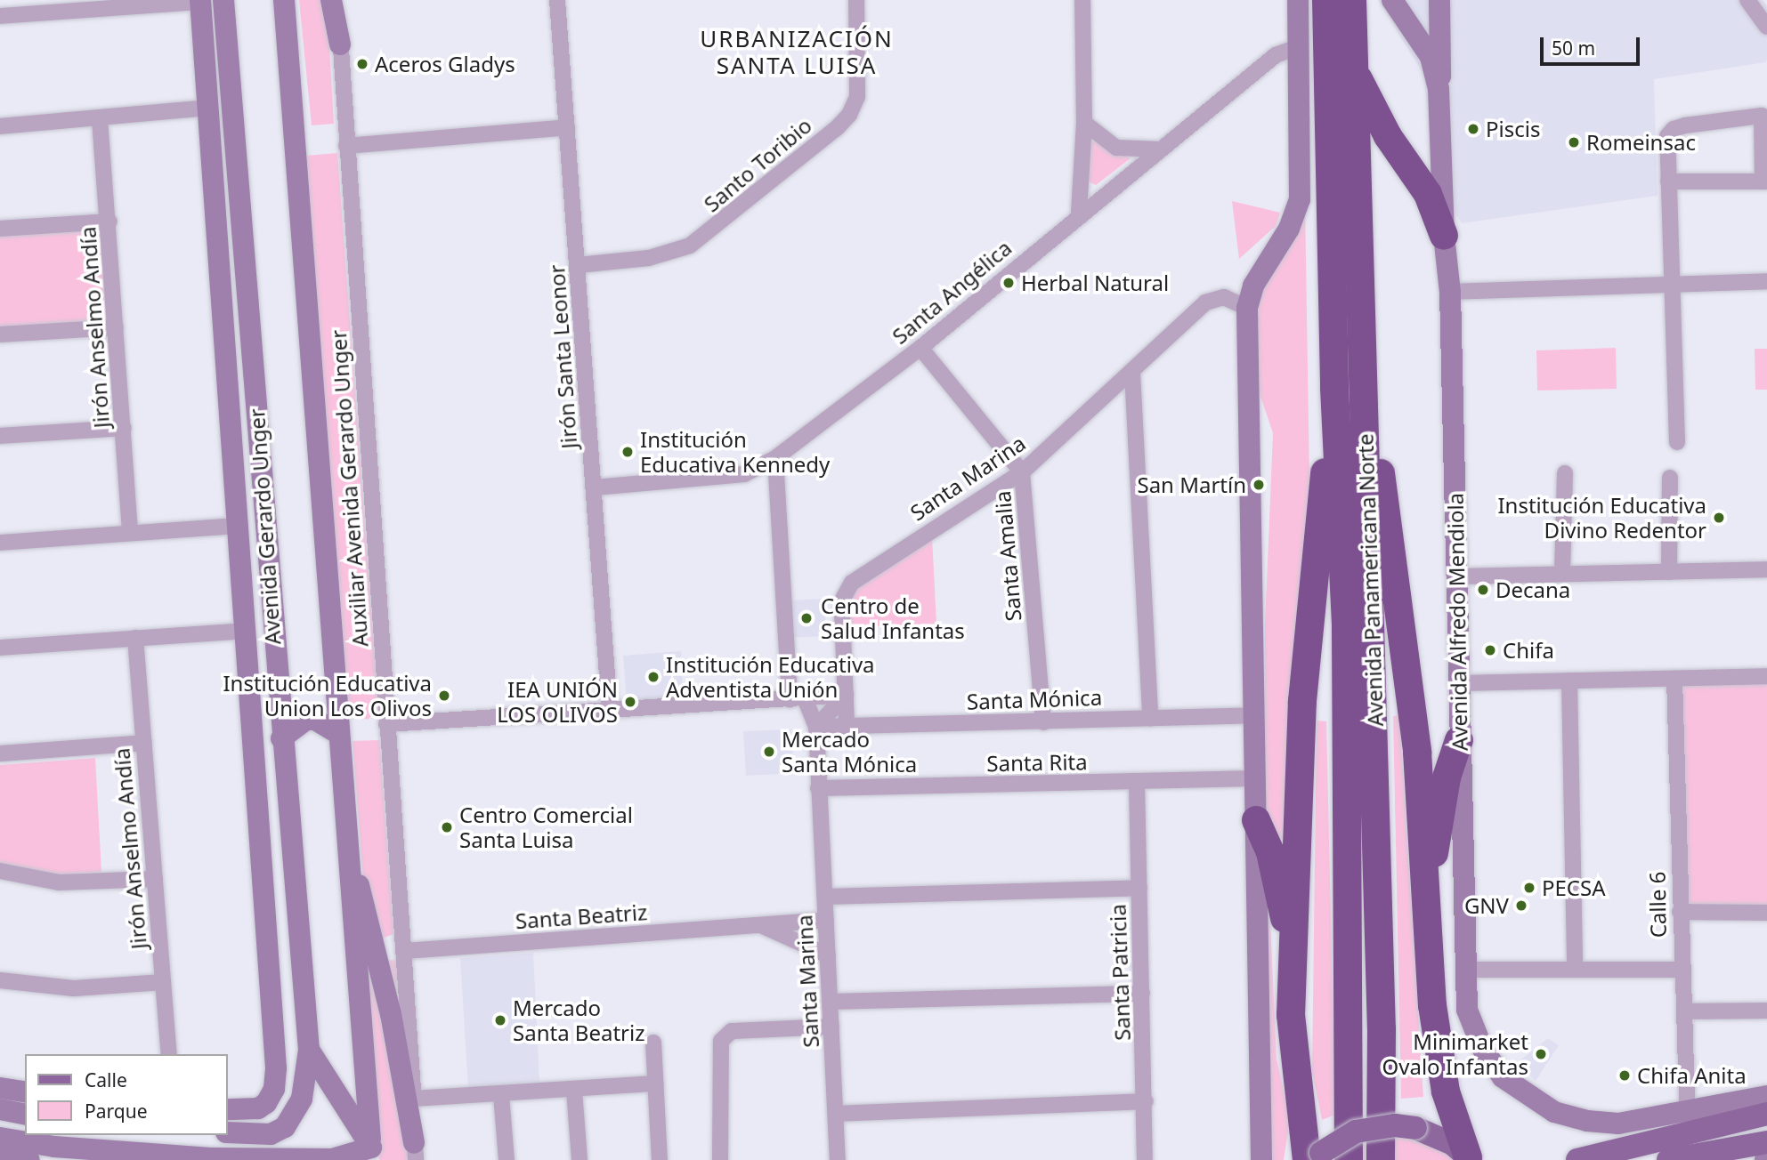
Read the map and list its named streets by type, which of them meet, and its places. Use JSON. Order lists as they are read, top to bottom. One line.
{"streets":{"highway":["Avenida Panamericana Norte"],"main road":["Avenida Gerardo Unger","Avenida Alfredo Mendiola"],"street":["Santo Toribio","Santa Angélica","Jirón Anselmo Andía","Jirón Santa Leonor","Santa Marina","Auxiliar Avenida Gerardo Unger","Santa Amalia","Santa Mónica","Santa Rita","Calle 6","Santa Beatriz","Santa Patricia"]},"crossings":[["Santo Toribio","Jirón Santa Leonor"],["Santa Angélica","Jirón Santa Leonor"],["Santa Angélica","Santa Marina"],["Santa Angélica","Santa Amalia"],["Santa Marina","Santa Amalia"],["Santa Marina","Santa Mónica"],["Santa Marina","Santa Rita"],["Santa Marina","Santa Beatriz"],["Auxiliar Avenida Gerardo Unger","Santa Beatriz"],["Santa Amalia","Santa Mónica"],["Avenida Alfredo Mendiola","Calle 6"],["Santa Rita","Santa Patricia"]],"districts":["URBANIZACIÓN SANTA LUISA"],"places":["Aceros Gladys","Piscis","Romeinsac","Herbal Natural","Institución Educativa Kennedy","San Martín","Institución Educativa Divino Redentor","Decana","Centro de Salud Infantas","Chifa","Institución Educativa Adventista Unión","Institución Educativa Union Los Olivos","IEA UNIÓN LOS OLIVOS","Mercado Santa Mónica","Centro Comercial Santa Luisa","PECSA","GNV","Mercado Santa Beatriz","Minimarket Ovalo Infantas","Chifa Anita"],"legend":["Calle","Parque"],"scale_bar":"50 m"}
